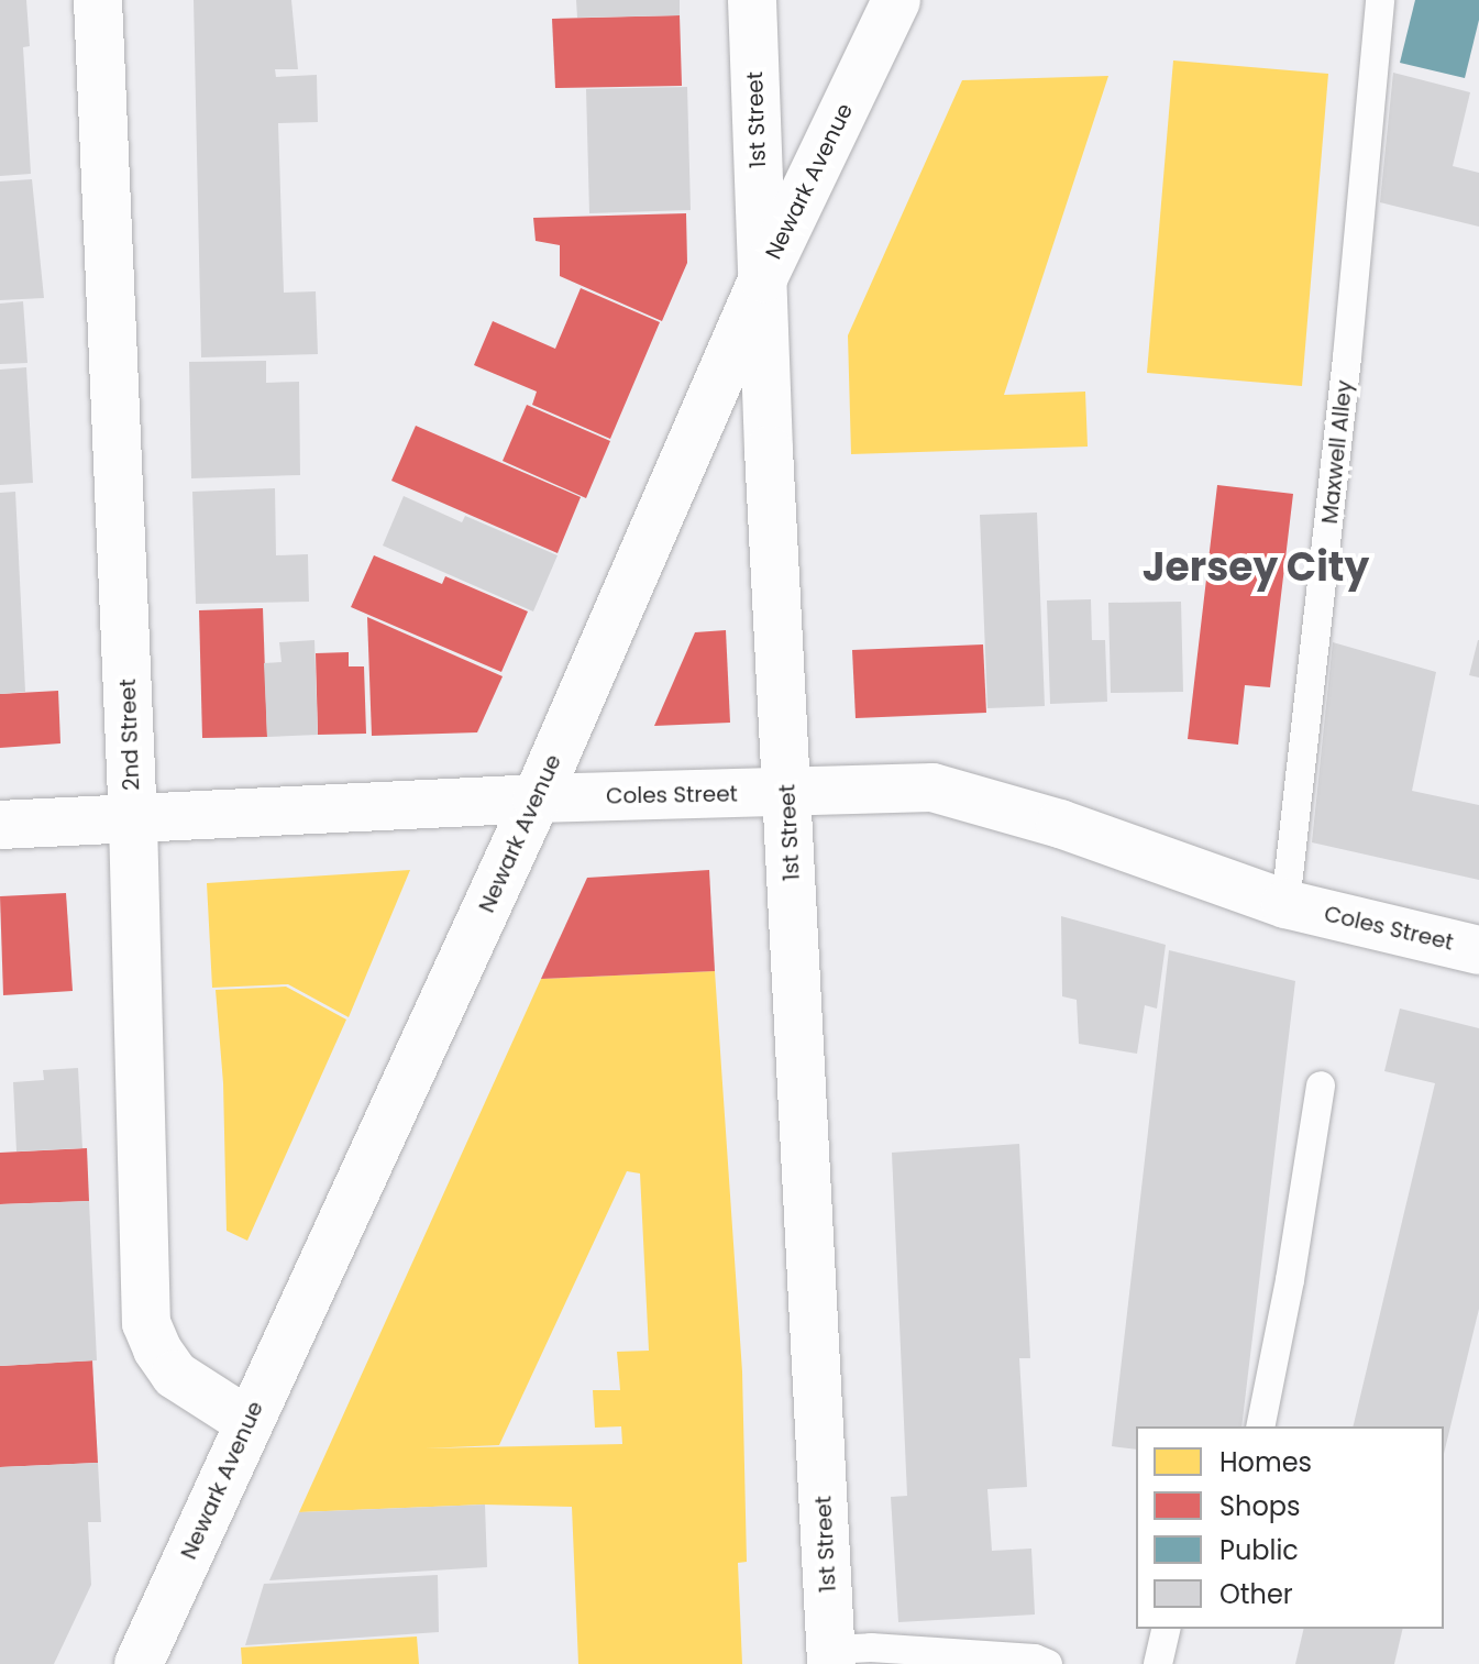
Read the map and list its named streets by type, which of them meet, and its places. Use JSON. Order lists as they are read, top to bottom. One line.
{"streets":{"street":["1st Street","Newark Avenue","2nd Street","Coles Street"],"lane":["Maxwell Alley"]},"crossings":[["1st Street","Newark Avenue"],["1st Street","Coles Street"],["Newark Avenue","2nd Street"],["Newark Avenue","Coles Street"],["Maxwell Alley","Coles Street"],["2nd Street","Coles Street"]],"districts":["Jersey City"],"legend":["Homes","Shops","Public","Other"]}
